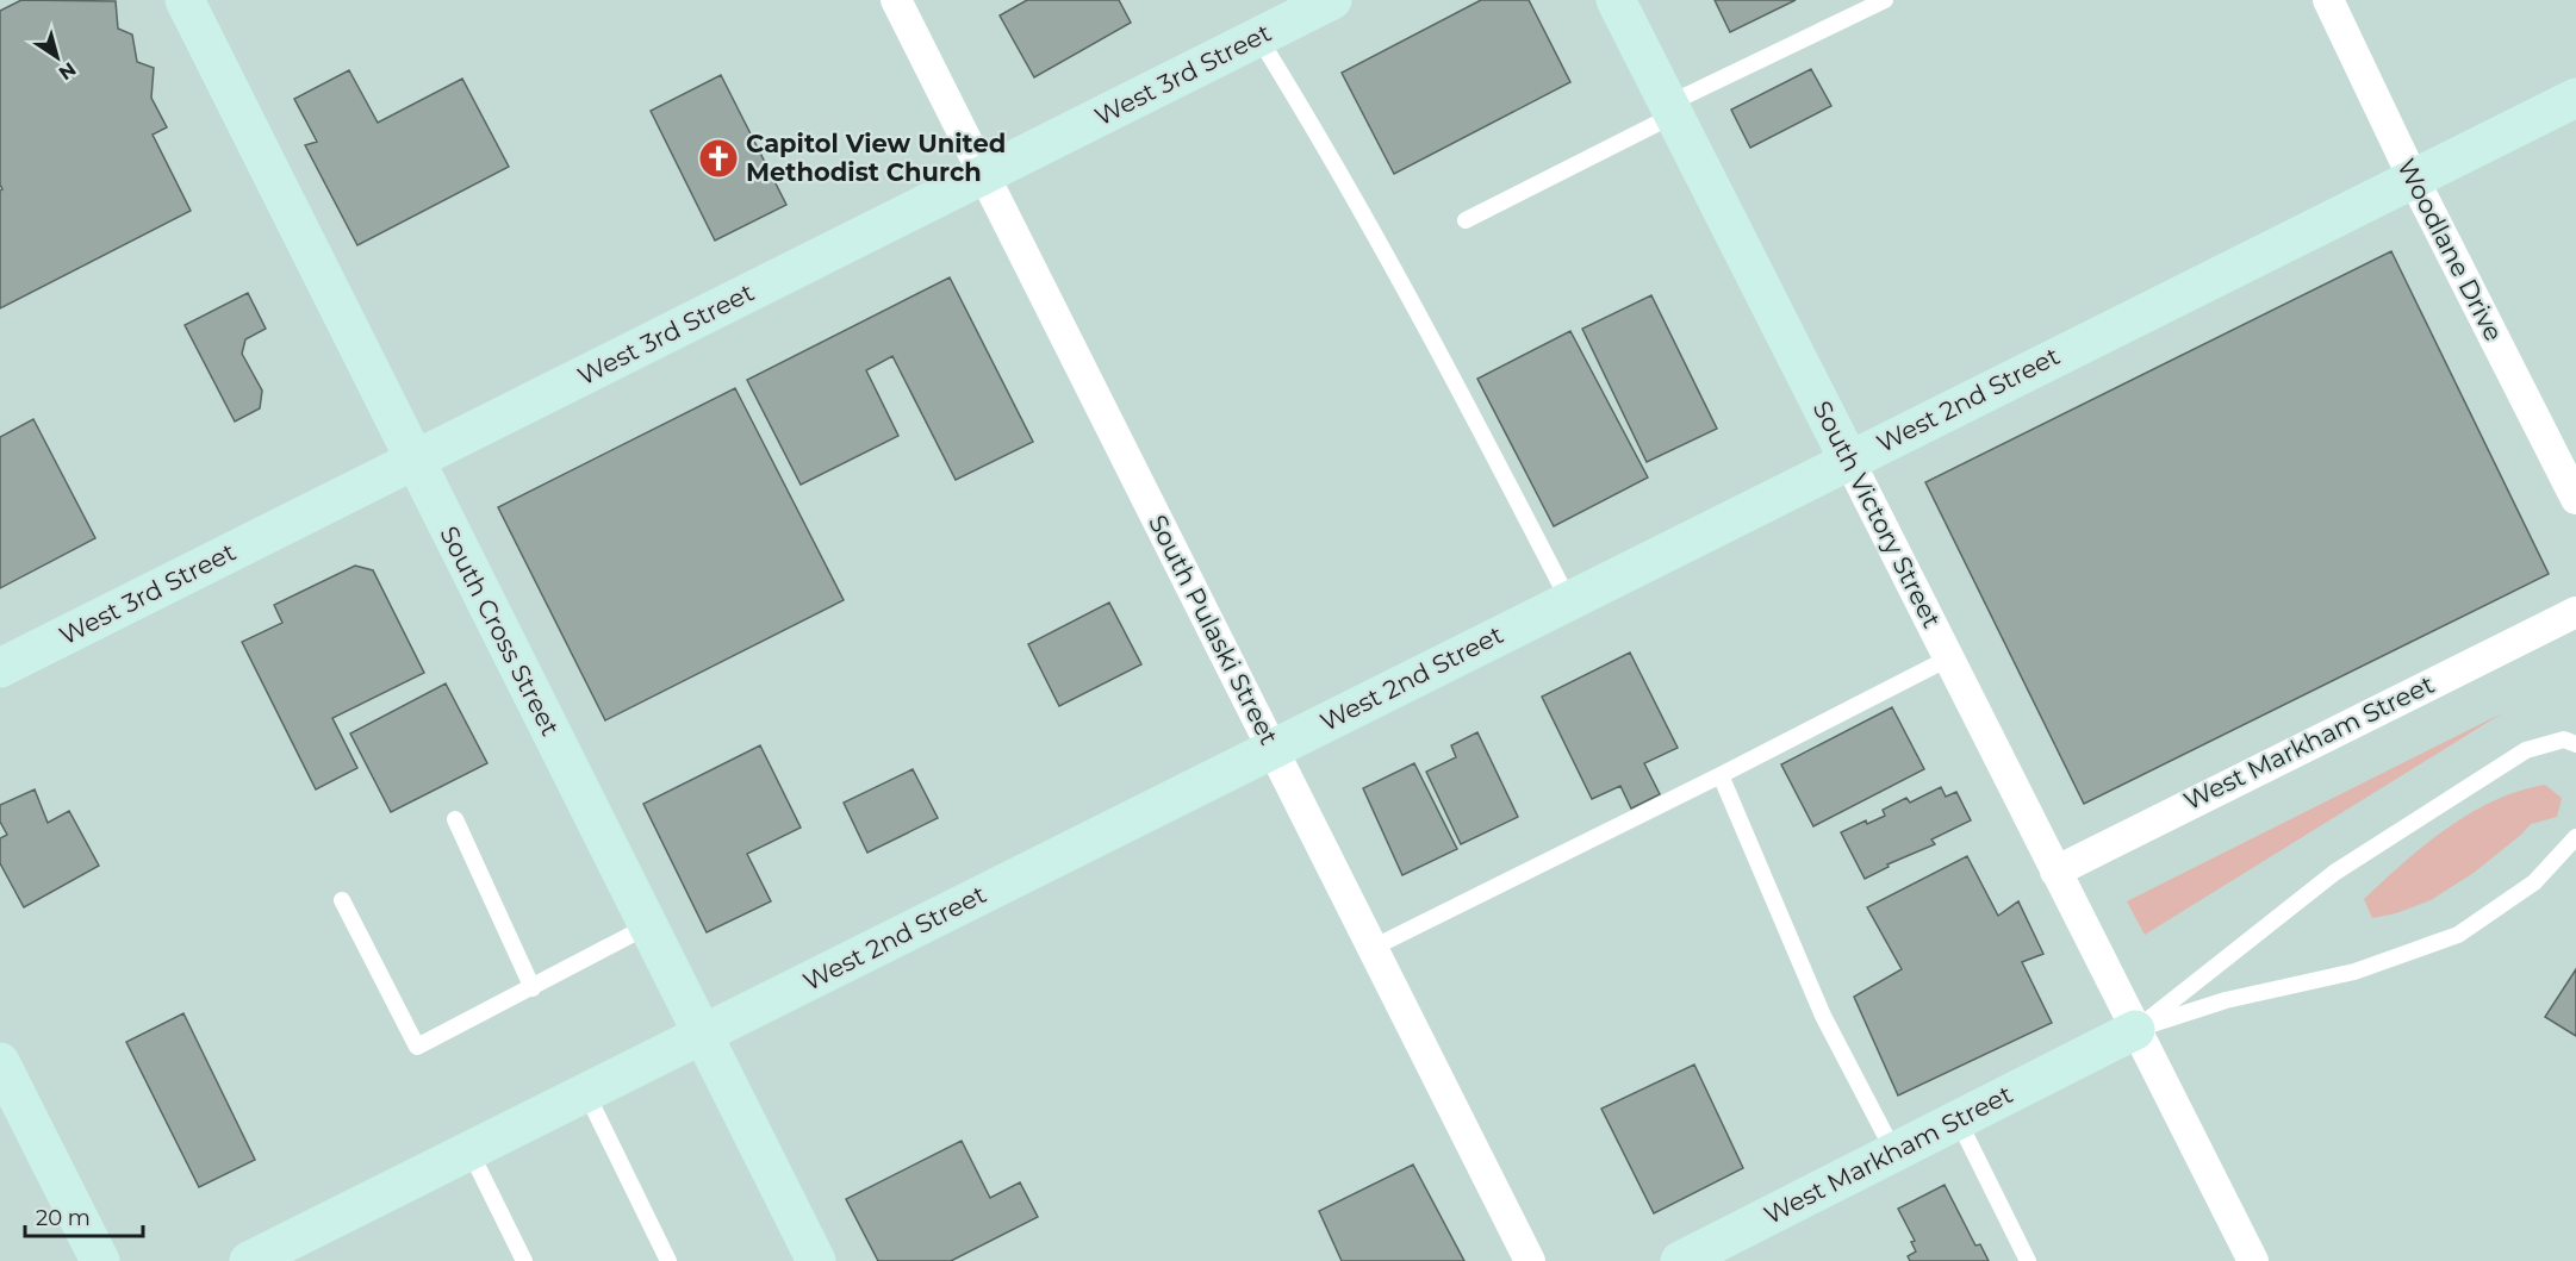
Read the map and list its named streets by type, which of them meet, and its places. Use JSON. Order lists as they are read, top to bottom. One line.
{"streets":{"main road":["West 3rd Street","West 2nd Street","South Victory Street","South Cross Street","West Markham Street"],"street":["Woodlane Drive","South Pulaski Street"]},"crossings":[["West 3rd Street","South Pulaski Street"],["West 3rd Street","South Cross Street"],["Woodlane Drive","West 2nd Street"],["West 2nd Street","South Victory Street"],["West 2nd Street","South Pulaski Street"],["West 2nd Street","South Cross Street"],["South Victory Street","West Markham Street"]],"places":{"church":["Capitol View United Methodist Church"]},"scale_bar":"20 m","north":"bottom right"}
